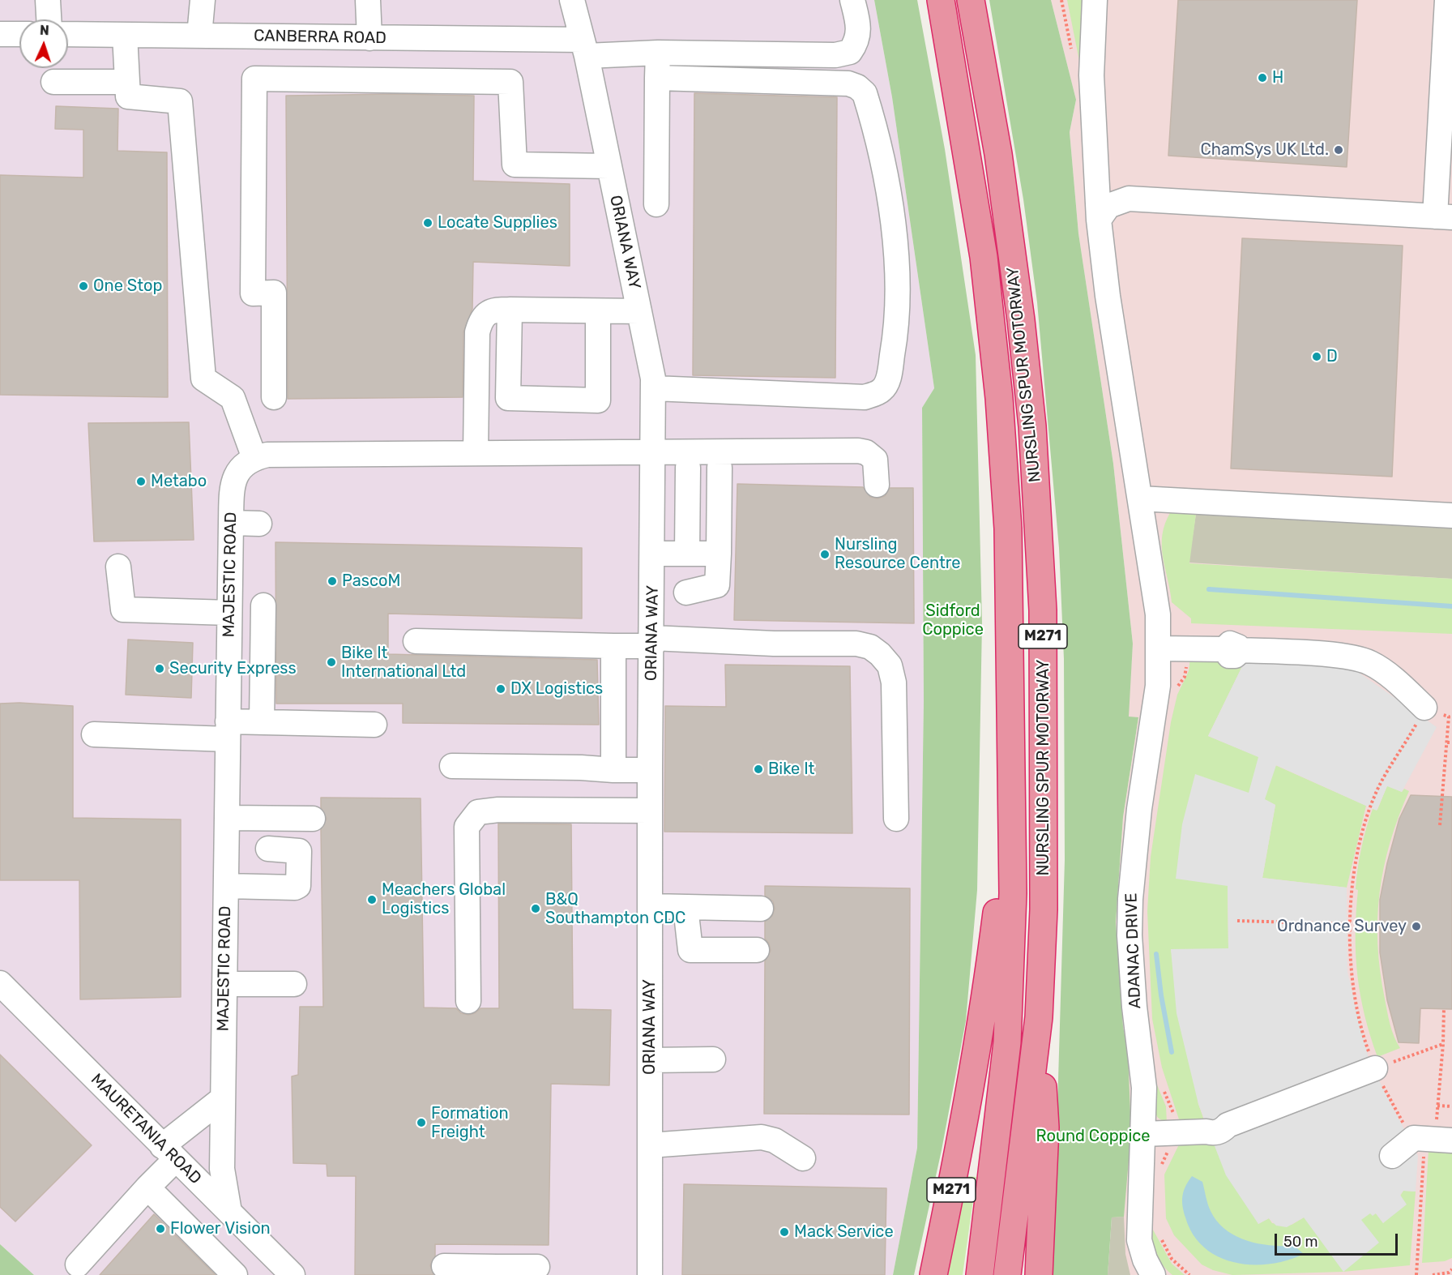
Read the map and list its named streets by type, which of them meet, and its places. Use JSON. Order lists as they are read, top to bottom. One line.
{"streets":{"highway":["NURSLING SPUR MOTORWAY","M271"],"street":["CANBERRA ROAD","ORIANA WAY","MAJESTIC ROAD","ADANAC DRIVE","MAURETANIA ROAD"]},"crossings":[["CANBERRA ROAD","ORIANA WAY"],["NURSLING SPUR MOTORWAY","M271"],["MAJESTIC ROAD","MAURETANIA ROAD"]],"parks":["Sidford Coppice","Round Coppice"],"places":["H","ChamSys UK Ltd.","Locate Supplies","One Stop","D","Metabo","Nursling Resource Centre","PascoM","Bike It International Ltd","Security Express","DX Logistics","Bike It","Meachers Global Logistics","B&Q Southampton CDC","Ordnance Survey","Formation Freight","Flower Vision","Mack Service"],"scale_bar":"50 m","north":"top"}
